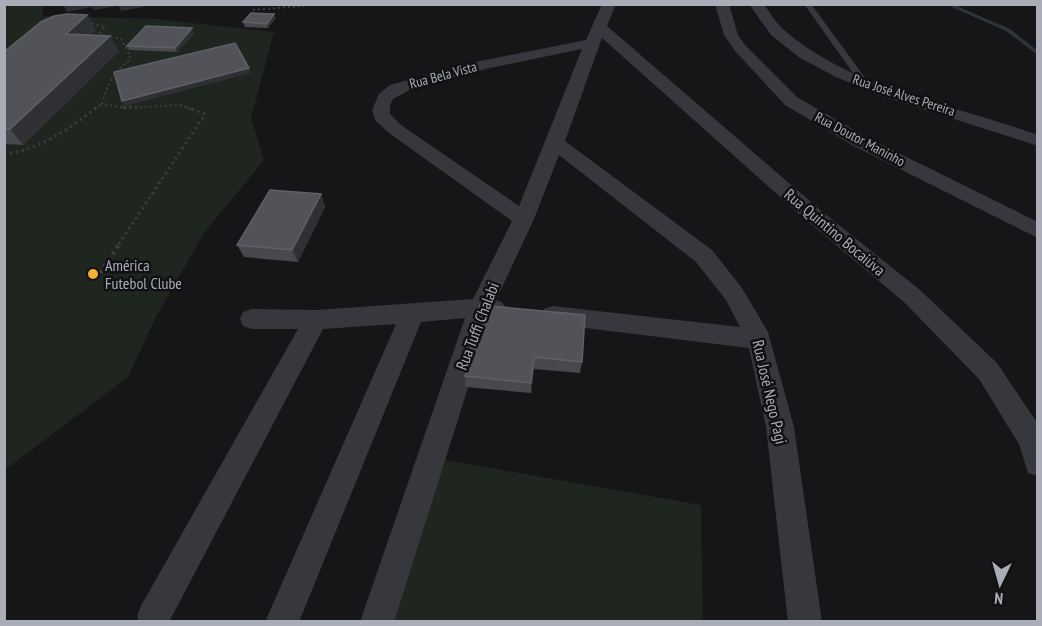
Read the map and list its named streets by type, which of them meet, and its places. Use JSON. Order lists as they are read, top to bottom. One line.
{"streets":{"street":["Rua Bela Vista","Rua José Alves Pereira","Rua Doutor Maninho","Rua Quintino Bocaiúva","Rua Tuffi Chalabi","Rua José Nego Pagi"]},"crossings":[["Rua Bela Vista","Rua Quintino Bocaiúva"],["Rua Bela Vista","Rua Tuffi Chalabi"],["Rua Quintino Bocaiúva","Rua Tuffi Chalabi"],["Rua Tuffi Chalabi","Rua José Nego Pagi"]],"places":["América Futebol Clube"],"north":"bottom"}
